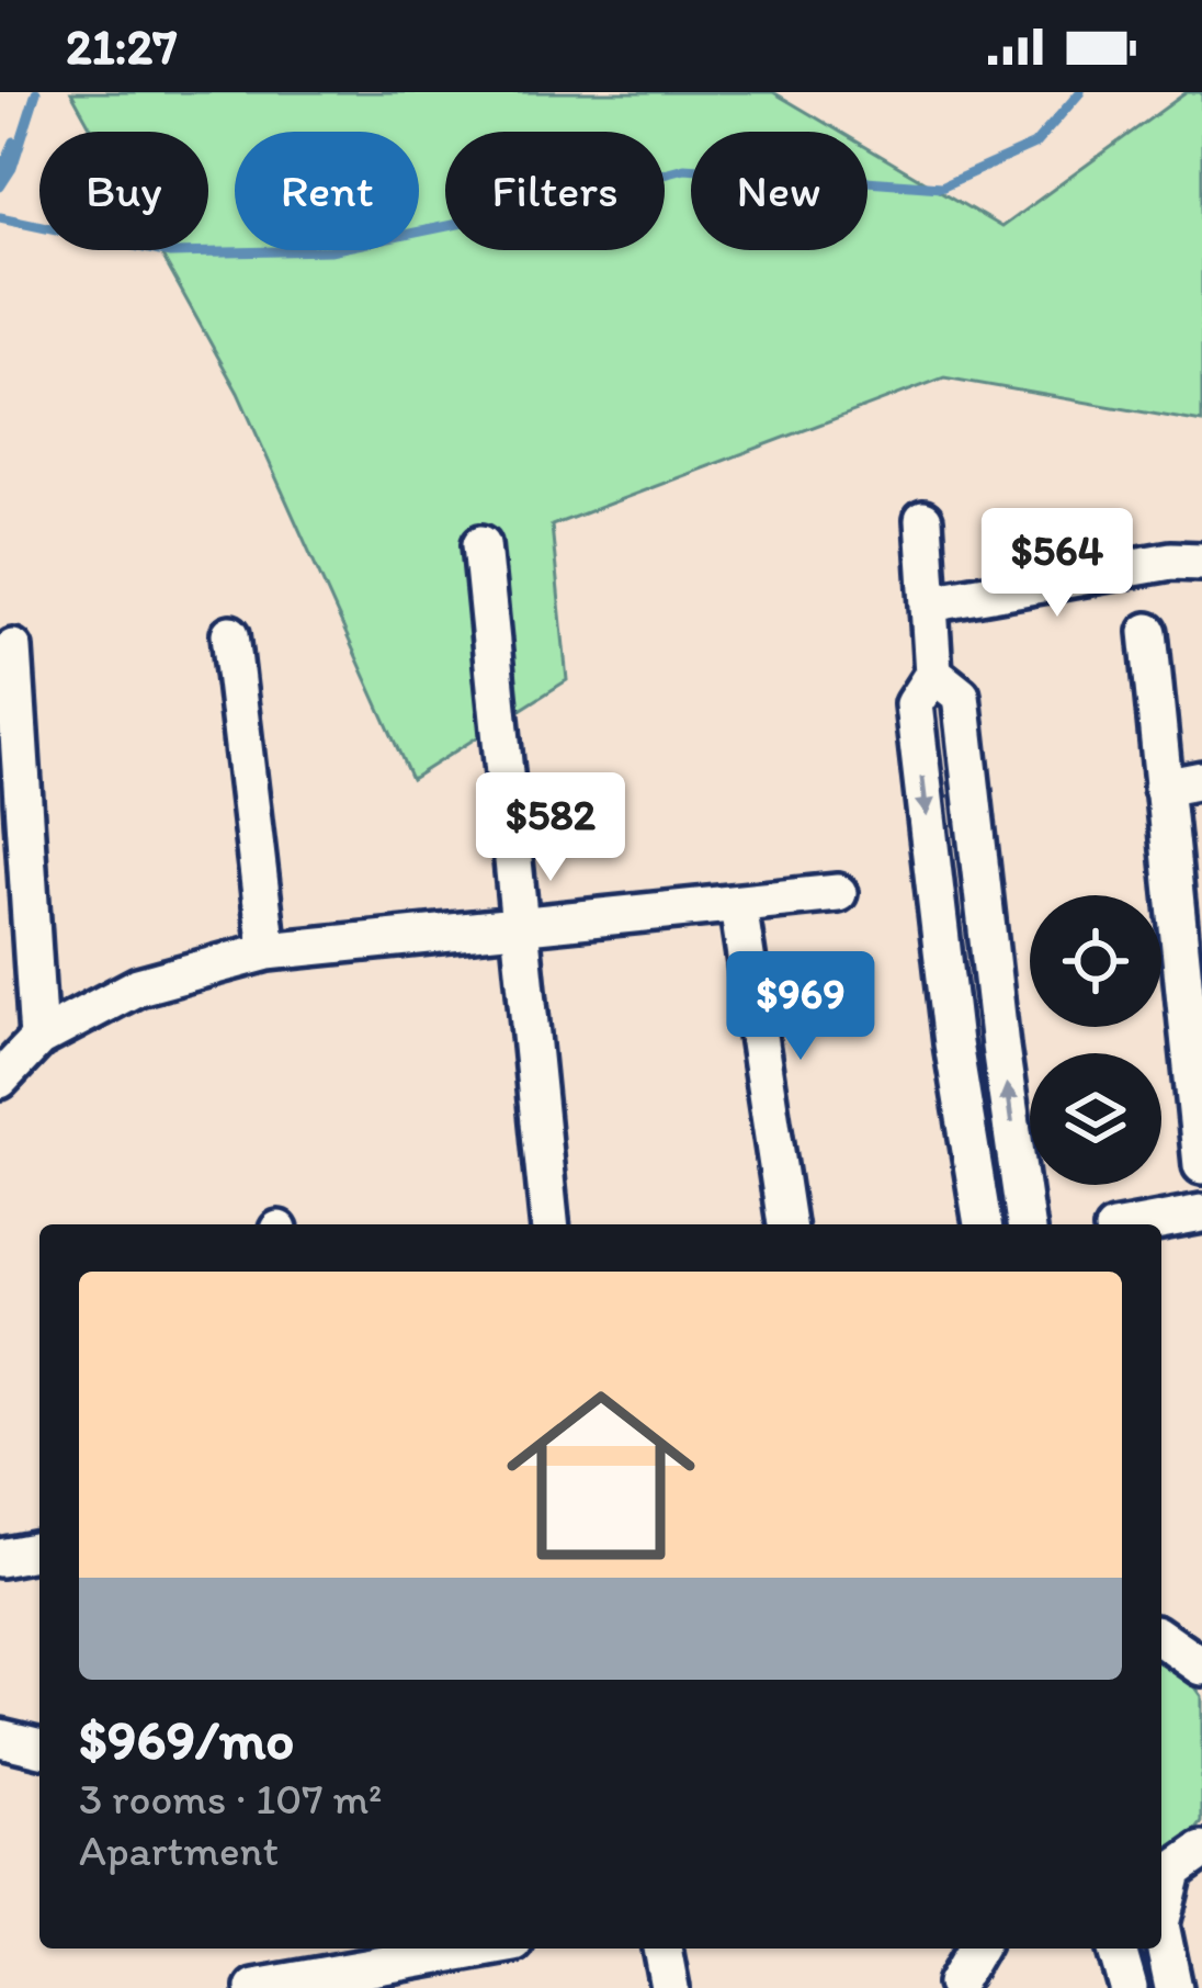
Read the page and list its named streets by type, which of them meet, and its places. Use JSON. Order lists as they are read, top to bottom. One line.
{"page":{"status":"21:27","chip":["Buy","Rent","Filters","New"],"price":["$564","$582","$969"],"list":[{"name":"$969/mo","note":"3 rooms · 107 m² · Apartment"}]}}
